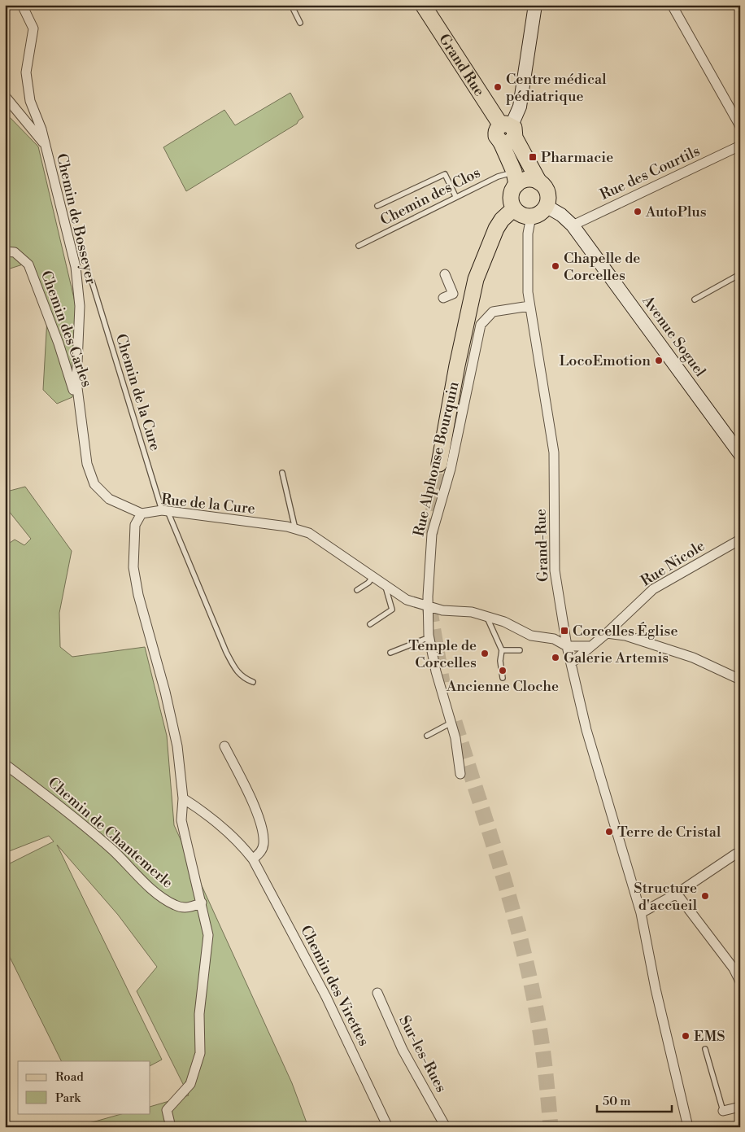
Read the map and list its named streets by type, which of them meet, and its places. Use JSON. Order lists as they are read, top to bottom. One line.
{"streets":{"main road":["Grand Rue"],"street":["Rue des Courtils","Chemin de Bosseyer","Chemin des Carles","Avenue Soguel","Rue Alphonse Bourquin","Rue de la Cure","Grand-Rue","Rue Nicole","Chemin de Chantemerle","Chemin des Virettes","Sur-les-Rues"],"lane":["Chemin des Clos","Chemin de la Cure"]},"crossings":[["Rue des Courtils","Avenue Soguel"],["Chemin des Clos","Avenue Soguel"],["Chemin des Clos","Grand-Rue"],["Chemin de Bosseyer","Chemin des Carles"],["Chemin de Bosseyer","Rue de la Cure"],["Avenue Soguel","Grand-Rue"],["Chemin de la Cure","Rue de la Cure"],["Rue Alphonse Bourquin","Rue de la Cure"],["Rue Alphonse Bourquin","Grand-Rue"],["Rue de la Cure","Grand-Rue"],["Rue de la Cure","Chemin de Chantemerle"],["Rue de la Cure","Chemin des Virettes"],["Grand-Rue","Rue Nicole"]],"places":{"other":["Centre médical pédiatrique","AutoPlus","Chapelle de Corcelles","LocoEmotion","Temple de Corcelles","Galerie Artemis","Ancienne Cloche","Terre de Cristal","Structure d'accueil","EMS"],"transit":["Pharmacie","Corcelles Église"]},"legend":["Road","Park"],"scale_bar":"50 m"}
